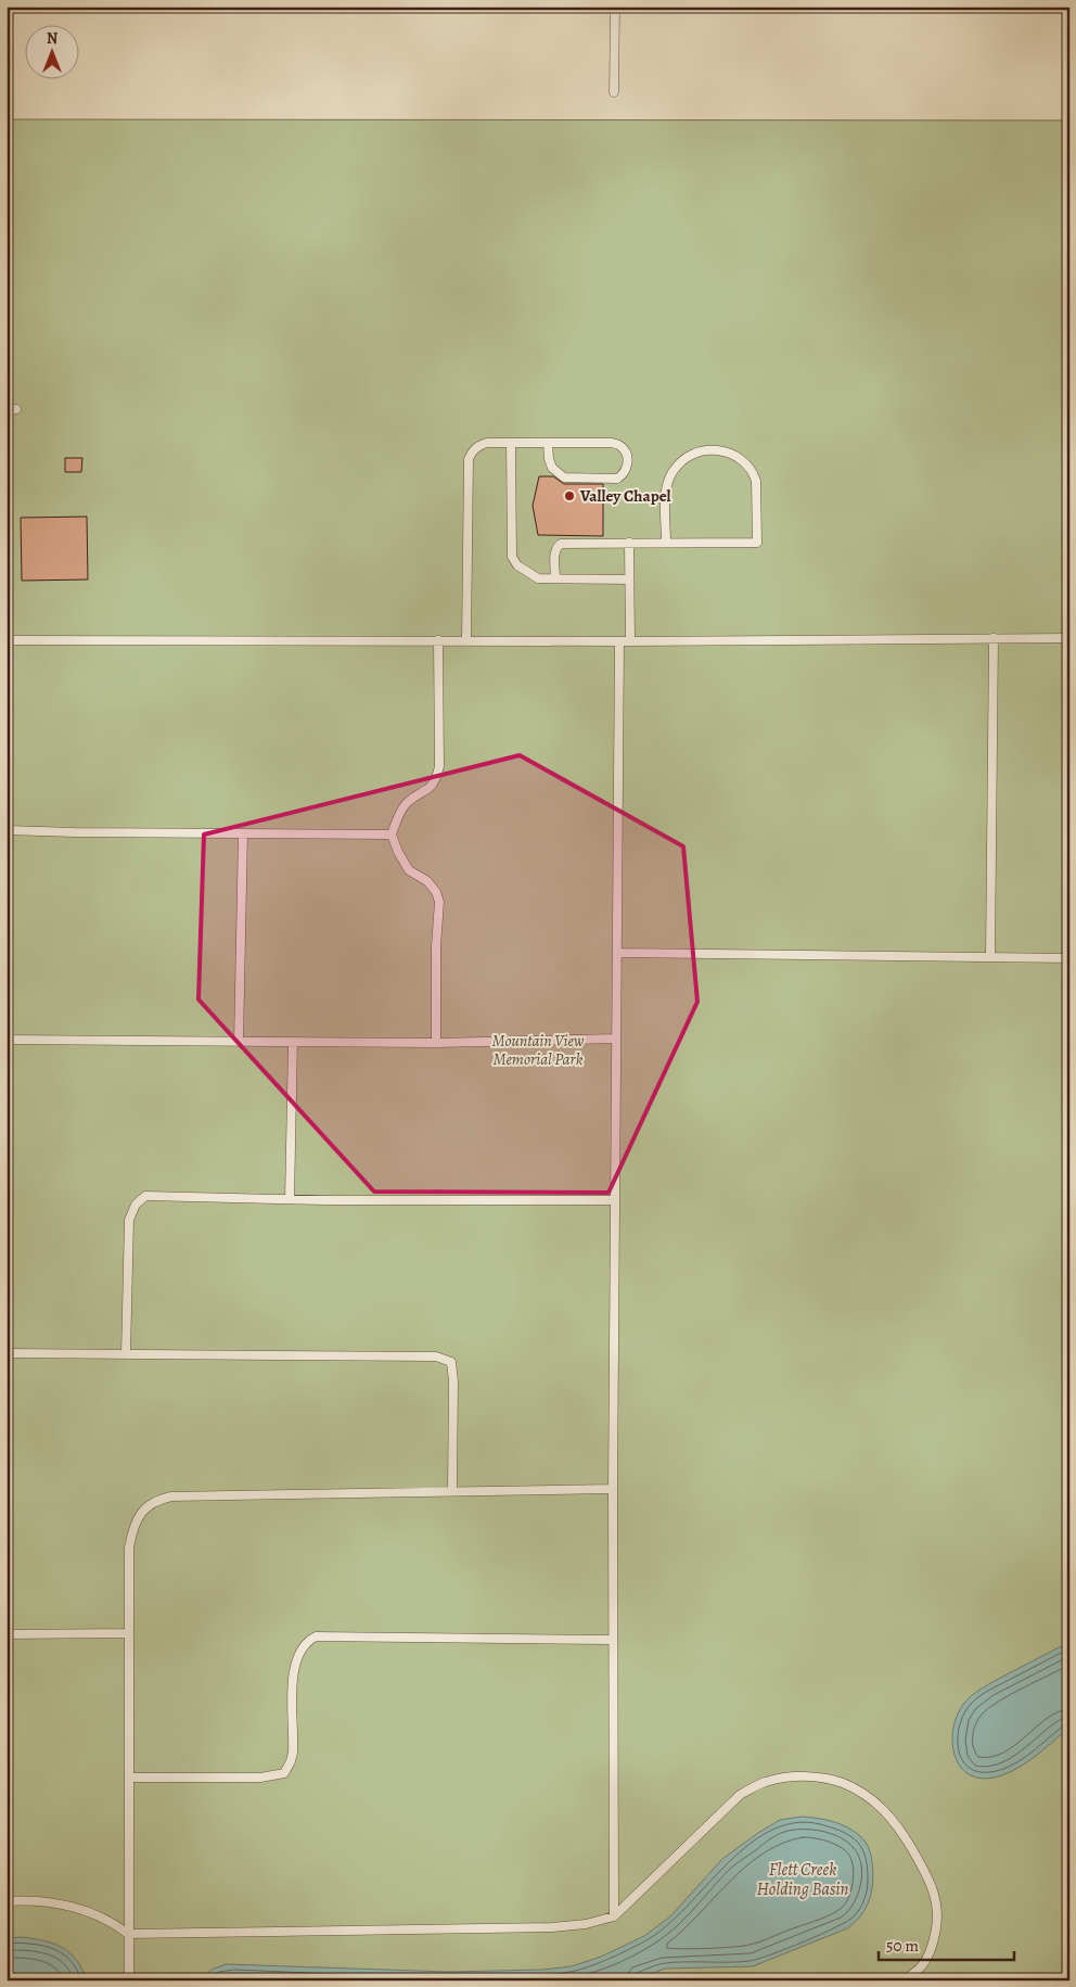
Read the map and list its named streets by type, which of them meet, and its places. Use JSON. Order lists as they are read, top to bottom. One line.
{"water":["Flett Creek Holding Basin"],"parks":["Mountain View Memorial Park"],"places":["Valley Chapel"],"scale_bar":"50 m","north":"top"}
